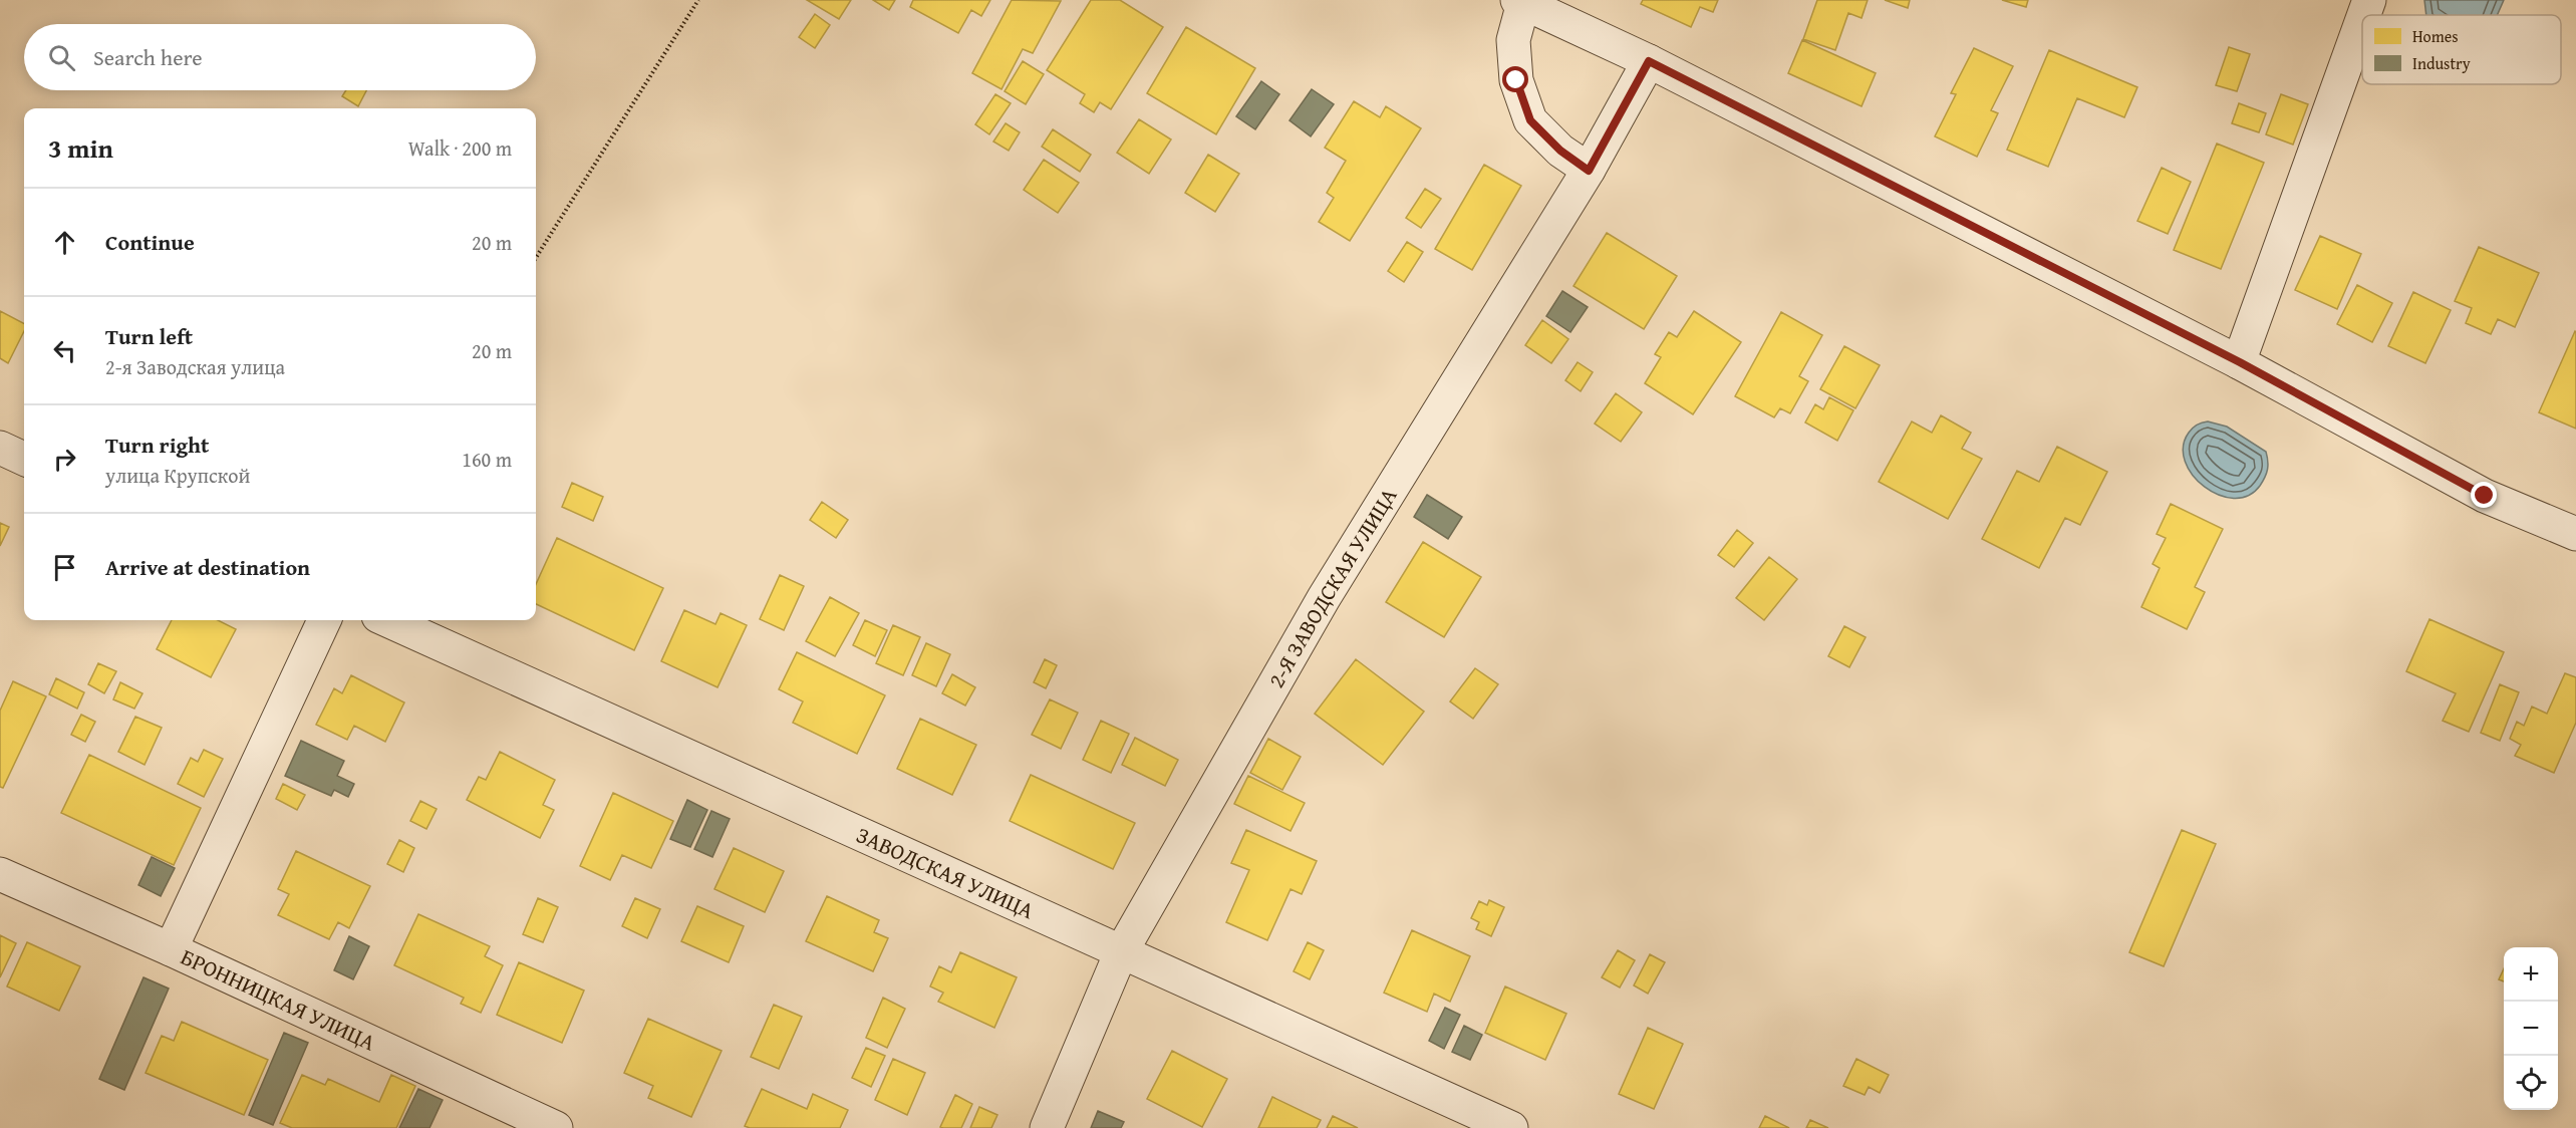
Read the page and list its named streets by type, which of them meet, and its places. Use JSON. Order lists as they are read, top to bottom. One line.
{"streets":{"street":["2-Я ЗАВОДСКАЯ УЛИЦА","ЗАВОДСКАЯ УЛИЦА","БРОННИЦКАЯ УЛИЦА"]},"crossings":[["2-Я ЗАВОДСКАЯ УЛИЦА","ЗАВОДСКАЯ УЛИЦА"]],"legend":["Homes","Industry"],"page":{"search":"Search here","heading":["3 min","Walk · 200 m"],"list":[["Continue","20 m"],["Turn left","2-я Заводская улица","20 m"],["Turn right","улица Крупской","160 m"],"Arrive at destination"],"map_buttons":["+","−"]}}
